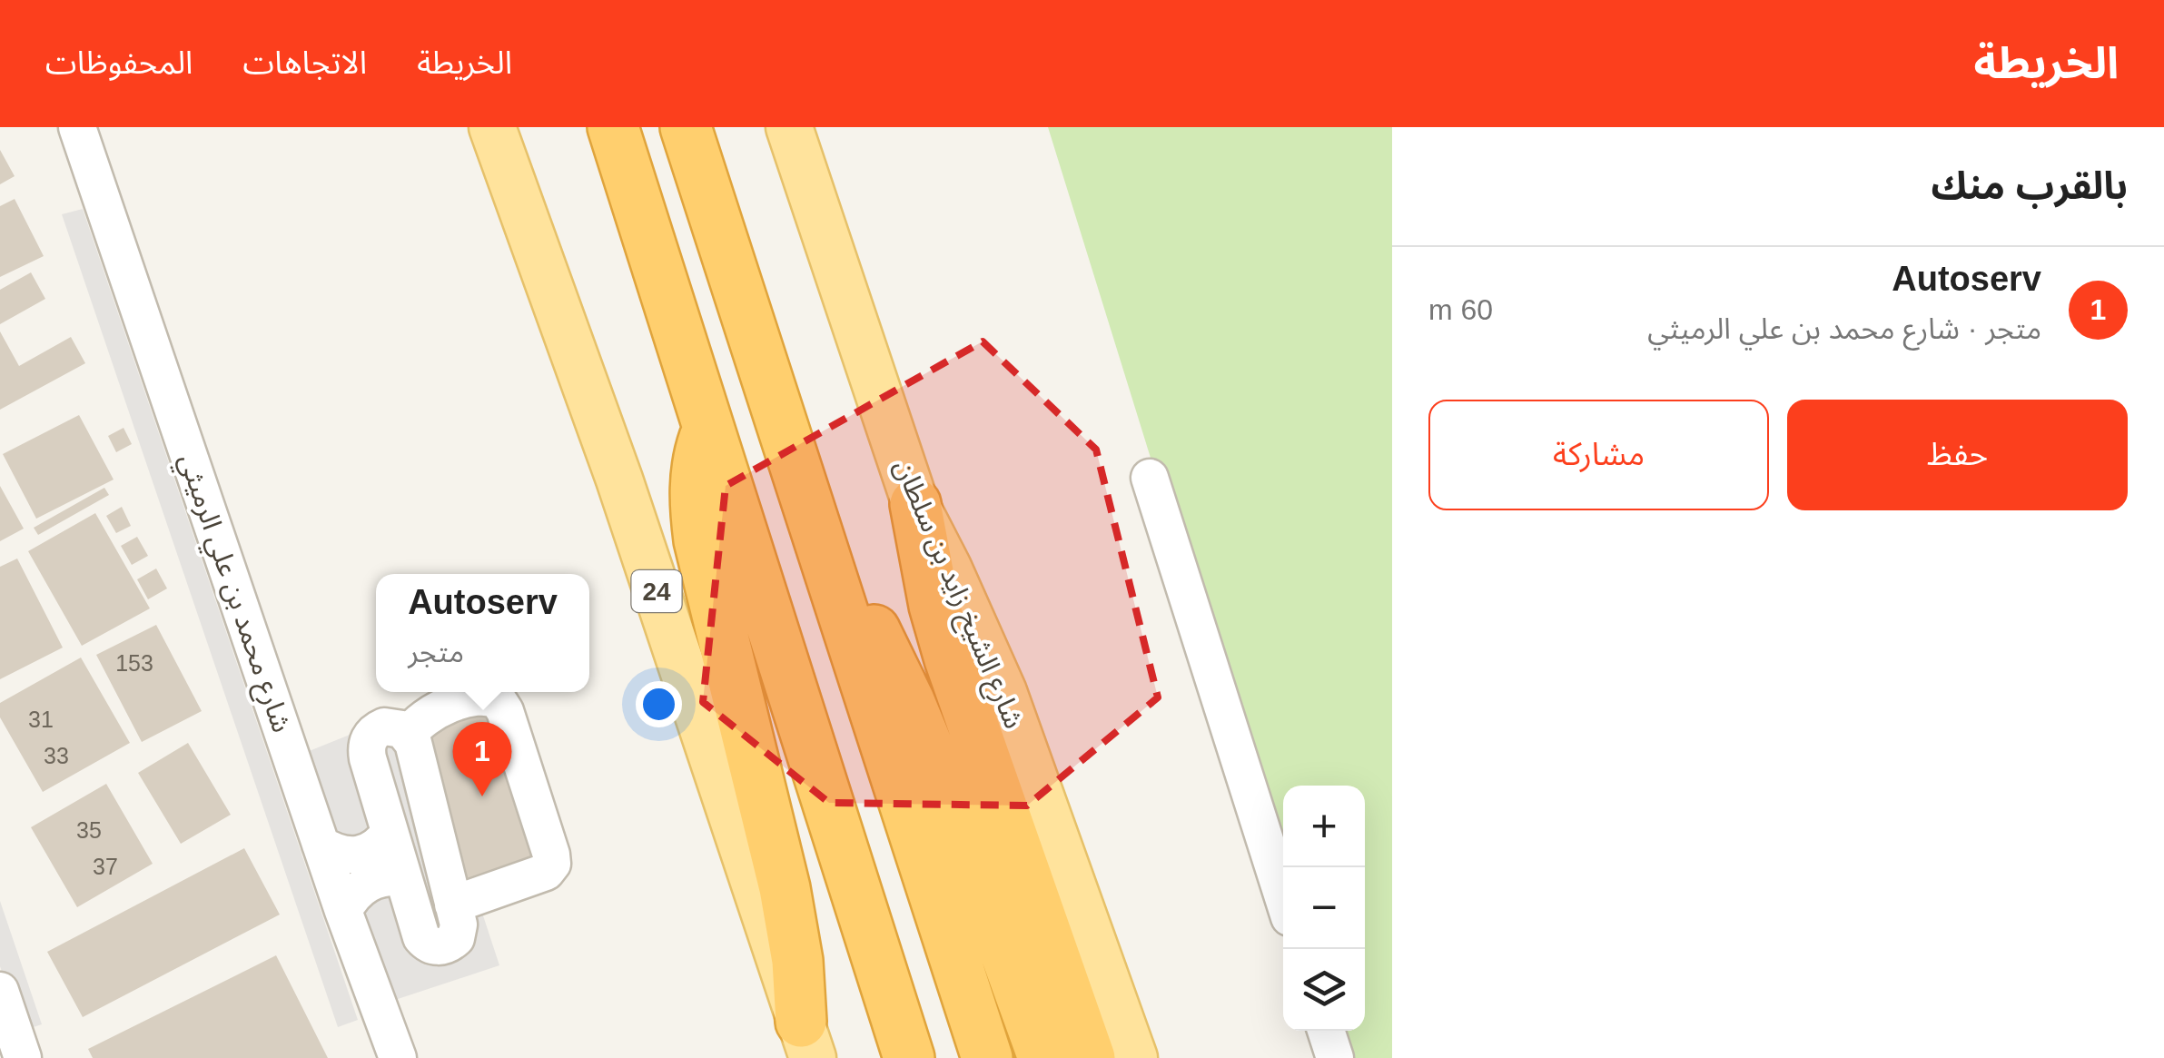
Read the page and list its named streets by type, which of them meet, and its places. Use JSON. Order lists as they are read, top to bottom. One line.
{"streets":{"main road":["24","شارع الشيخ زايد بن سلطان"],"street":["شارع محمد بن علي الرميثي"]},"house_numbers":["153","31","33","35","37"],"page":{"header":"الخريطة","nav":["الخريطة","الاتجاهات","المحفوظات"],"heading":"بالقرب منك","list":[{"mark":"1","name":"Autoserv","note":"متجر · شارع محمد بن علي الرميثي","value":"60 m"}],"buttons":["حفظ","مشاركة"],"popup":["Autoserv","متجر"],"pins":"1","map_buttons":["+","−"]}}
